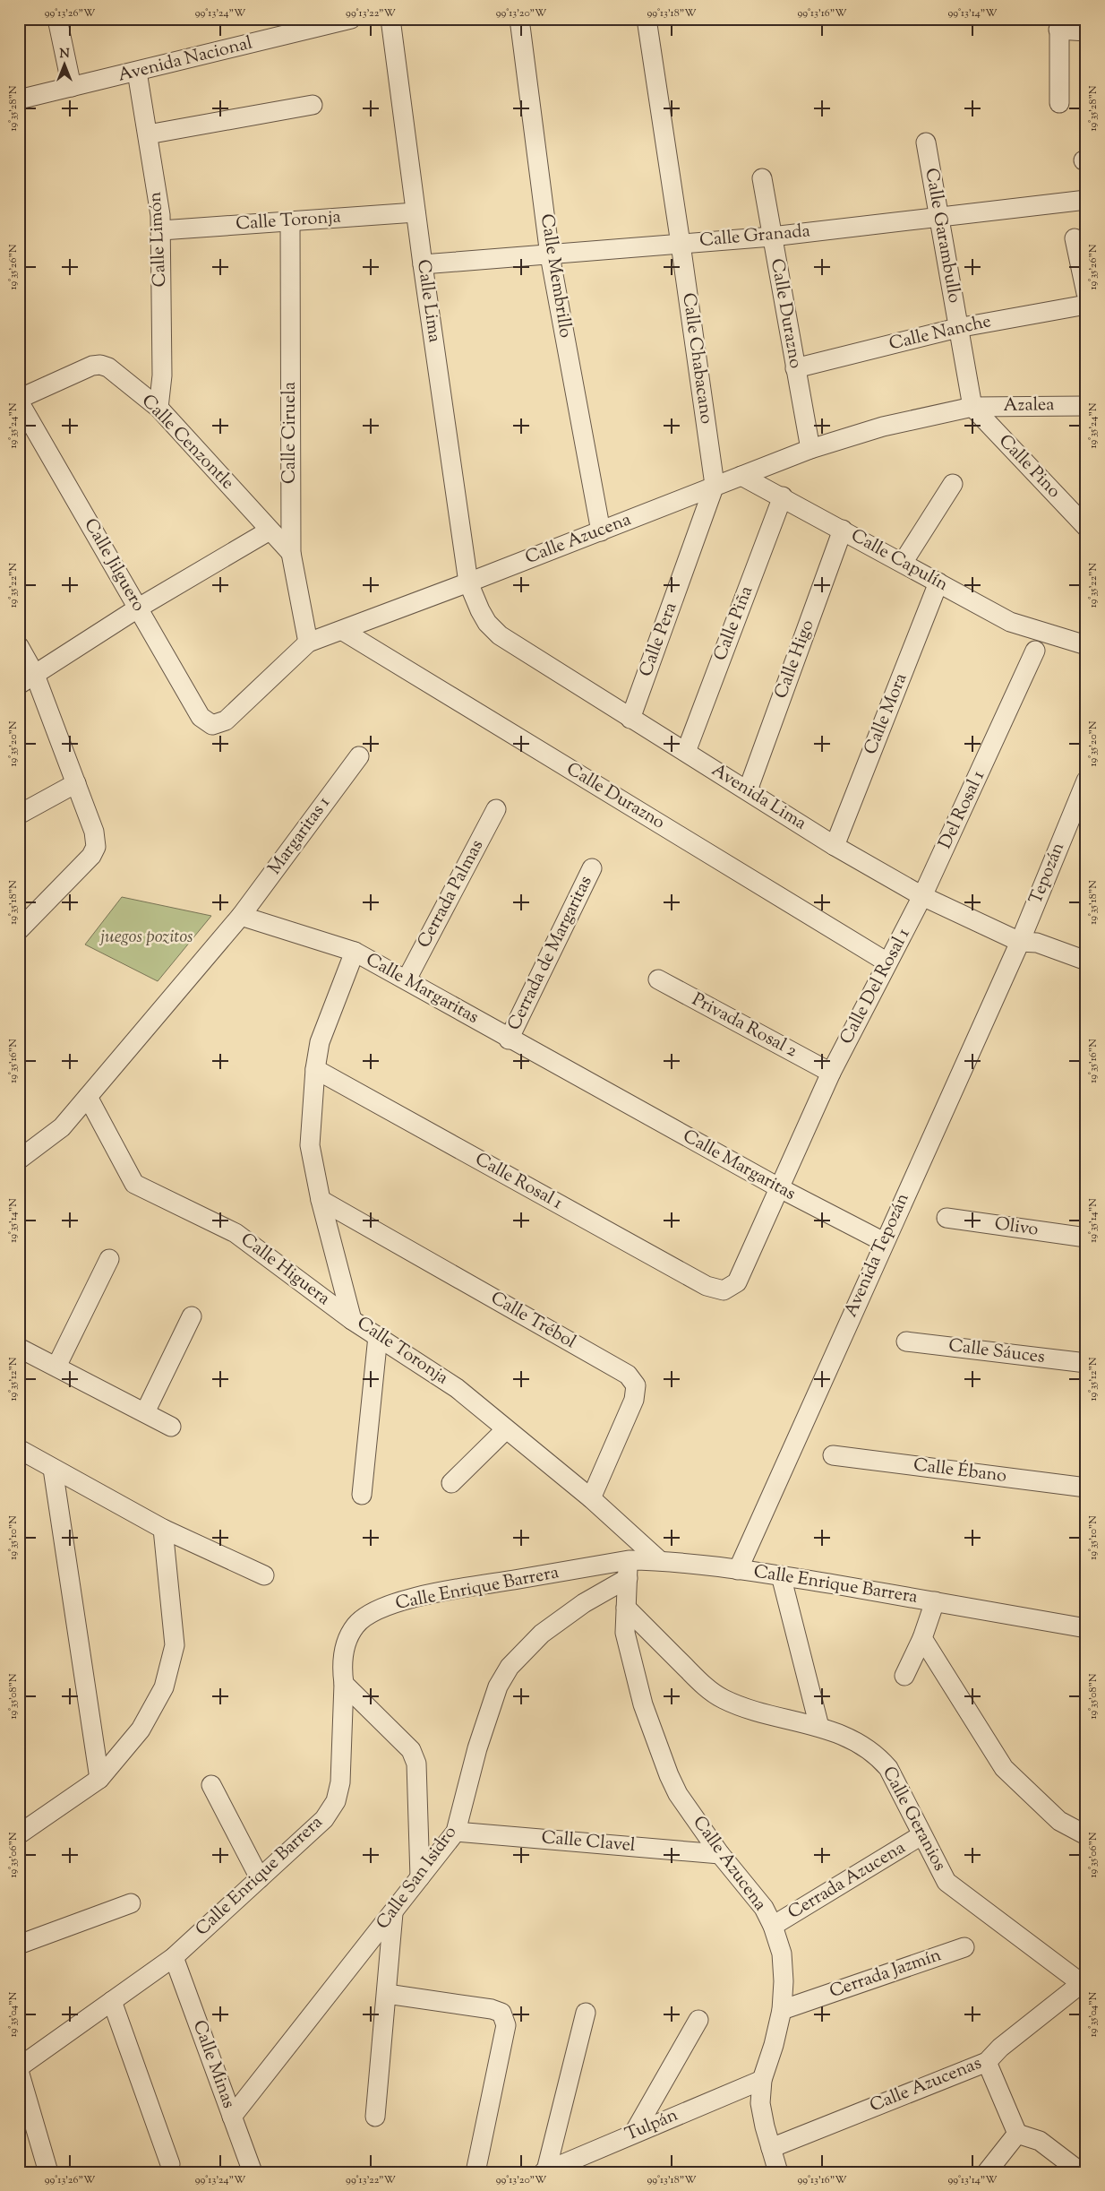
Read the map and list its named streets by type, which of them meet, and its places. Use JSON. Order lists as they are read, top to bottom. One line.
{"streets":{"street":["Avenida Nacional","Calle Toronja","Calle Garambullo","Calle Granada","Calle Limón","Calle Membrillo","Calle Lima","Calle Durazno","Calle Nanche","Calle Chabacano","Azalea","Calle Ciruela","Calle Cenzontle","Calle Pino","Calle Azucena","Calle Capulín","Calle Jilguero","Calle Piña","Calle Pera","Calle Higo","Calle Mora","Avenida Lima","Del Rosal 1","Margaritas 1","Tepozán","Cerrada Palmas","Cerrada de Margaritas","Calle Del Rosal 1","Calle Margaritas","Privada Rosal 2","Calle Rosal 1","Olivo","Avenida Tepozán","Calle Higuera","Calle Trébol","Calle Sáuces","Calle Ébano","Calle Enrique Barrera","Calle Geranios","Calle Clavel","Calle San Isidro","Cerrada Azucena","Cerrada Jazmín","Calle Minas","Calle Azucenas","Tulpán"]},"crossings":[["Avenida Nacional","Calle Limón"],["Calle Toronja","Calle Limón"],["Calle Toronja","Calle Lima"],["Calle Toronja","Calle Ciruela"],["Calle Toronja","Calle Margaritas"],["Calle Toronja","Calle Rosal 1"],["Calle Toronja","Calle Higuera"],["Calle Toronja","Calle Trébol"],["Calle Toronja","Calle Enrique Barrera"],["Calle Garambullo","Calle Granada"],["Calle Garambullo","Calle Nanche"],["Calle Garambullo","Azalea"],["Calle Garambullo","Calle Pino"],["Calle Garambullo","Calle Azucena"],["Calle Granada","Calle Membrillo"],["Calle Granada","Calle Lima"],["Calle Granada","Calle Durazno"],["Calle Granada","Calle Chabacano"],["Calle Limón","Calle Cenzontle"],["Calle Membrillo","Calle Azucena"],["Calle Lima","Calle Azucena"],["Calle Lima","Avenida Lima"],["Calle Durazno","Calle Nanche"],["Calle Durazno","Calle Azucena"],["Calle Durazno","Calle Del Rosal 1"],["Calle Chabacano","Calle Azucena"],["Calle Chabacano","Calle Pera"],["Azalea","Calle Pino"],["Azalea","Calle Azucena"],["Calle Ciruela","Calle Cenzontle"],["Calle Ciruela","Calle Azucena"],["Calle Cenzontle","Calle Jilguero"],["Calle Pino","Calle Azucena"],["Calle Azucena","Calle Capulín"],["Calle Azucena","Calle Jilguero"],["Calle Azucena","Calle Pera"],["Calle Azucena","Avenida Lima"],["Calle Azucena","Calle Enrique Barrera"],["Calle Azucena","Calle Geranios"],["Calle Azucena","Calle Clavel"],["Calle Azucena","Calle San Isidro"],["Calle Azucena","Cerrada Azucena"],["Calle Azucena","Cerrada Jazmín"],["Calle Azucena","Calle Azucenas"],["Calle Azucena","Tulpán"],["Calle Capulín","Calle Piña"],["Calle Capulín","Calle Higo"],["Calle Capulín","Calle Mora"],["Calle Piña","Avenida Lima"],["Calle Pera","Avenida Lima"],["Calle Higo","Avenida Lima"],["Calle Mora","Avenida Lima"],["Avenida Lima","Del Rosal 1"],["Avenida Lima","Tepozán"],["Avenida Lima","Calle Del Rosal 1"],["Avenida Lima","Avenida Tepozán"],["Del Rosal 1","Calle Del Rosal 1"],["Margaritas 1","Calle Margaritas"],["Tepozán","Avenida Tepozán"],["Cerrada Palmas","Calle Margaritas"],["Cerrada de Margaritas","Calle Margaritas"],["Calle Del Rosal 1","Calle Margaritas"],["Calle Del Rosal 1","Privada Rosal 2"],["Calle Del Rosal 1","Calle Rosal 1"],["Calle Margaritas","Avenida Tepozán"],["Avenida Tepozán","Calle Enrique Barrera"],["Calle Enrique Barrera","Calle San Isidro"],["Calle Enrique Barrera","Calle Minas"],["Calle Geranios","Cerrada Azucena"],["Calle Geranios","Calle Azucenas"],["Calle Clavel","Calle San Isidro"],["Calle San Isidro","Calle Minas"]],"parks":["juegos pozitos"],"north":"top","coordinates":["99°13'26\"W","99°13'24\"W","99°13'22\"W","99°13'20\"W","99°13'18\"W","99°13'16\"W","99°13'14\"W","19°35'28\"N","19°35'26\"N","19°35'24\"N","19°35'22\"N","19°35'20\"N","19°35'18\"N","19°35'16\"N","19°35'14\"N","19°35'12\"N","19°35'10\"N","19°35'08\"N","19°35'06\"N","19°35'04\"N"]}
